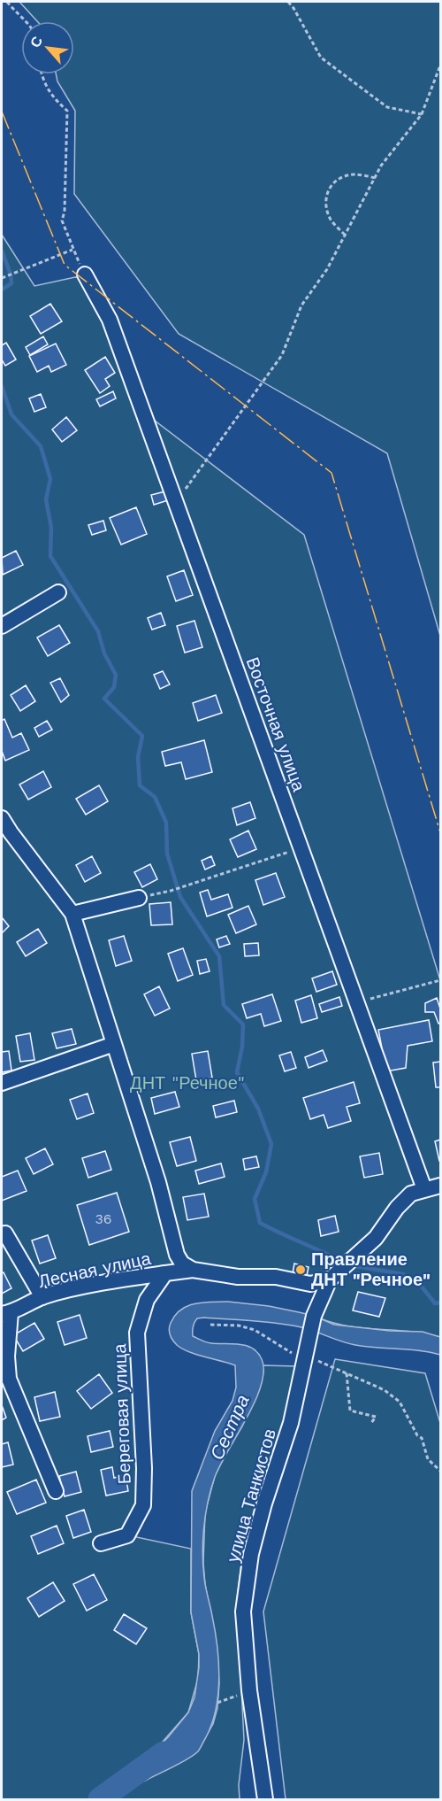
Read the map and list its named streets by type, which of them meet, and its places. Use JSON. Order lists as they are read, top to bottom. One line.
{"streets":{"street":["Восточная улица","Лесная улица","Береговая улица","улица Танкистов"]},"crossings":[["Лесная улица","Береговая улица"]],"water":["Сестра"],"parks":["ДНТ \"Речное\""],"places":["Правление ДНТ \"Речное\""],"house_numbers":["36"],"north":"top left"}
